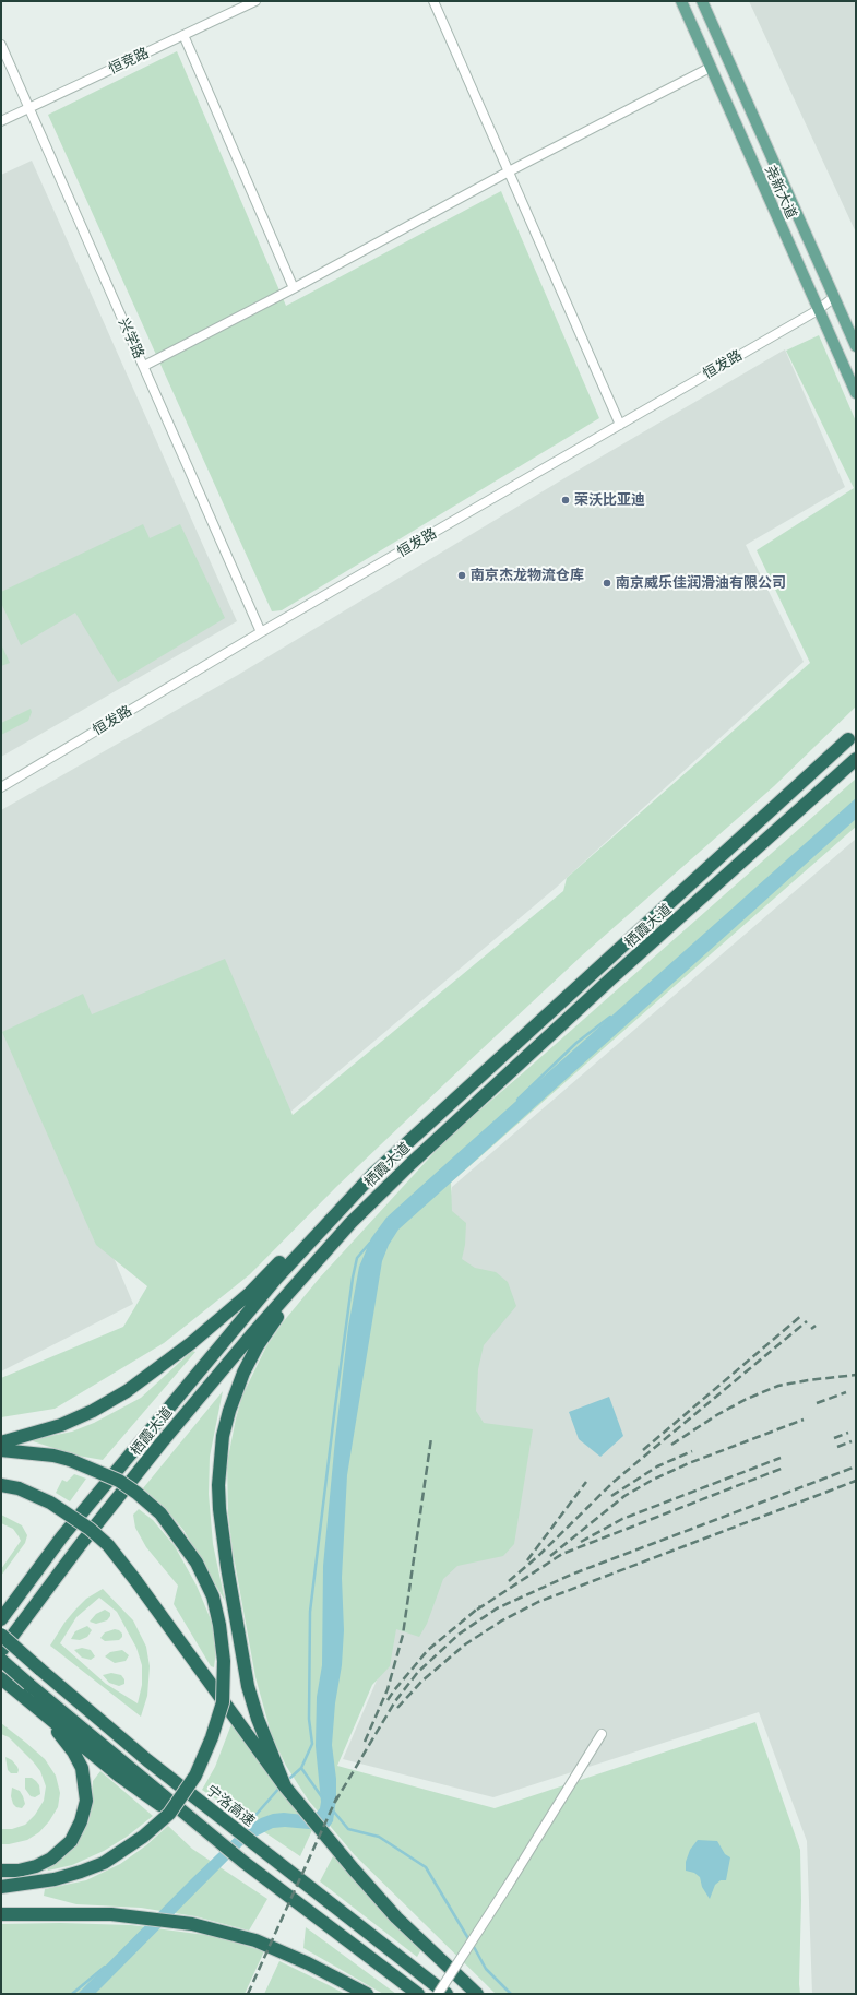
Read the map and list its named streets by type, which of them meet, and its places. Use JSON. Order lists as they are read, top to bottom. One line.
{"streets":{"highway":["栖霞大道","宁洛高速"],"main road":["尧新大道"],"street":["恒竞路","兴学路","恒发路"]},"crossings":[["恒竞路","兴学路"],["尧新大道","恒发路"],["兴学路","恒发路"]],"places":["荣沃比亚迪","南京杰龙物流仓库","南京威乐佳润滑油有限公司"]}
